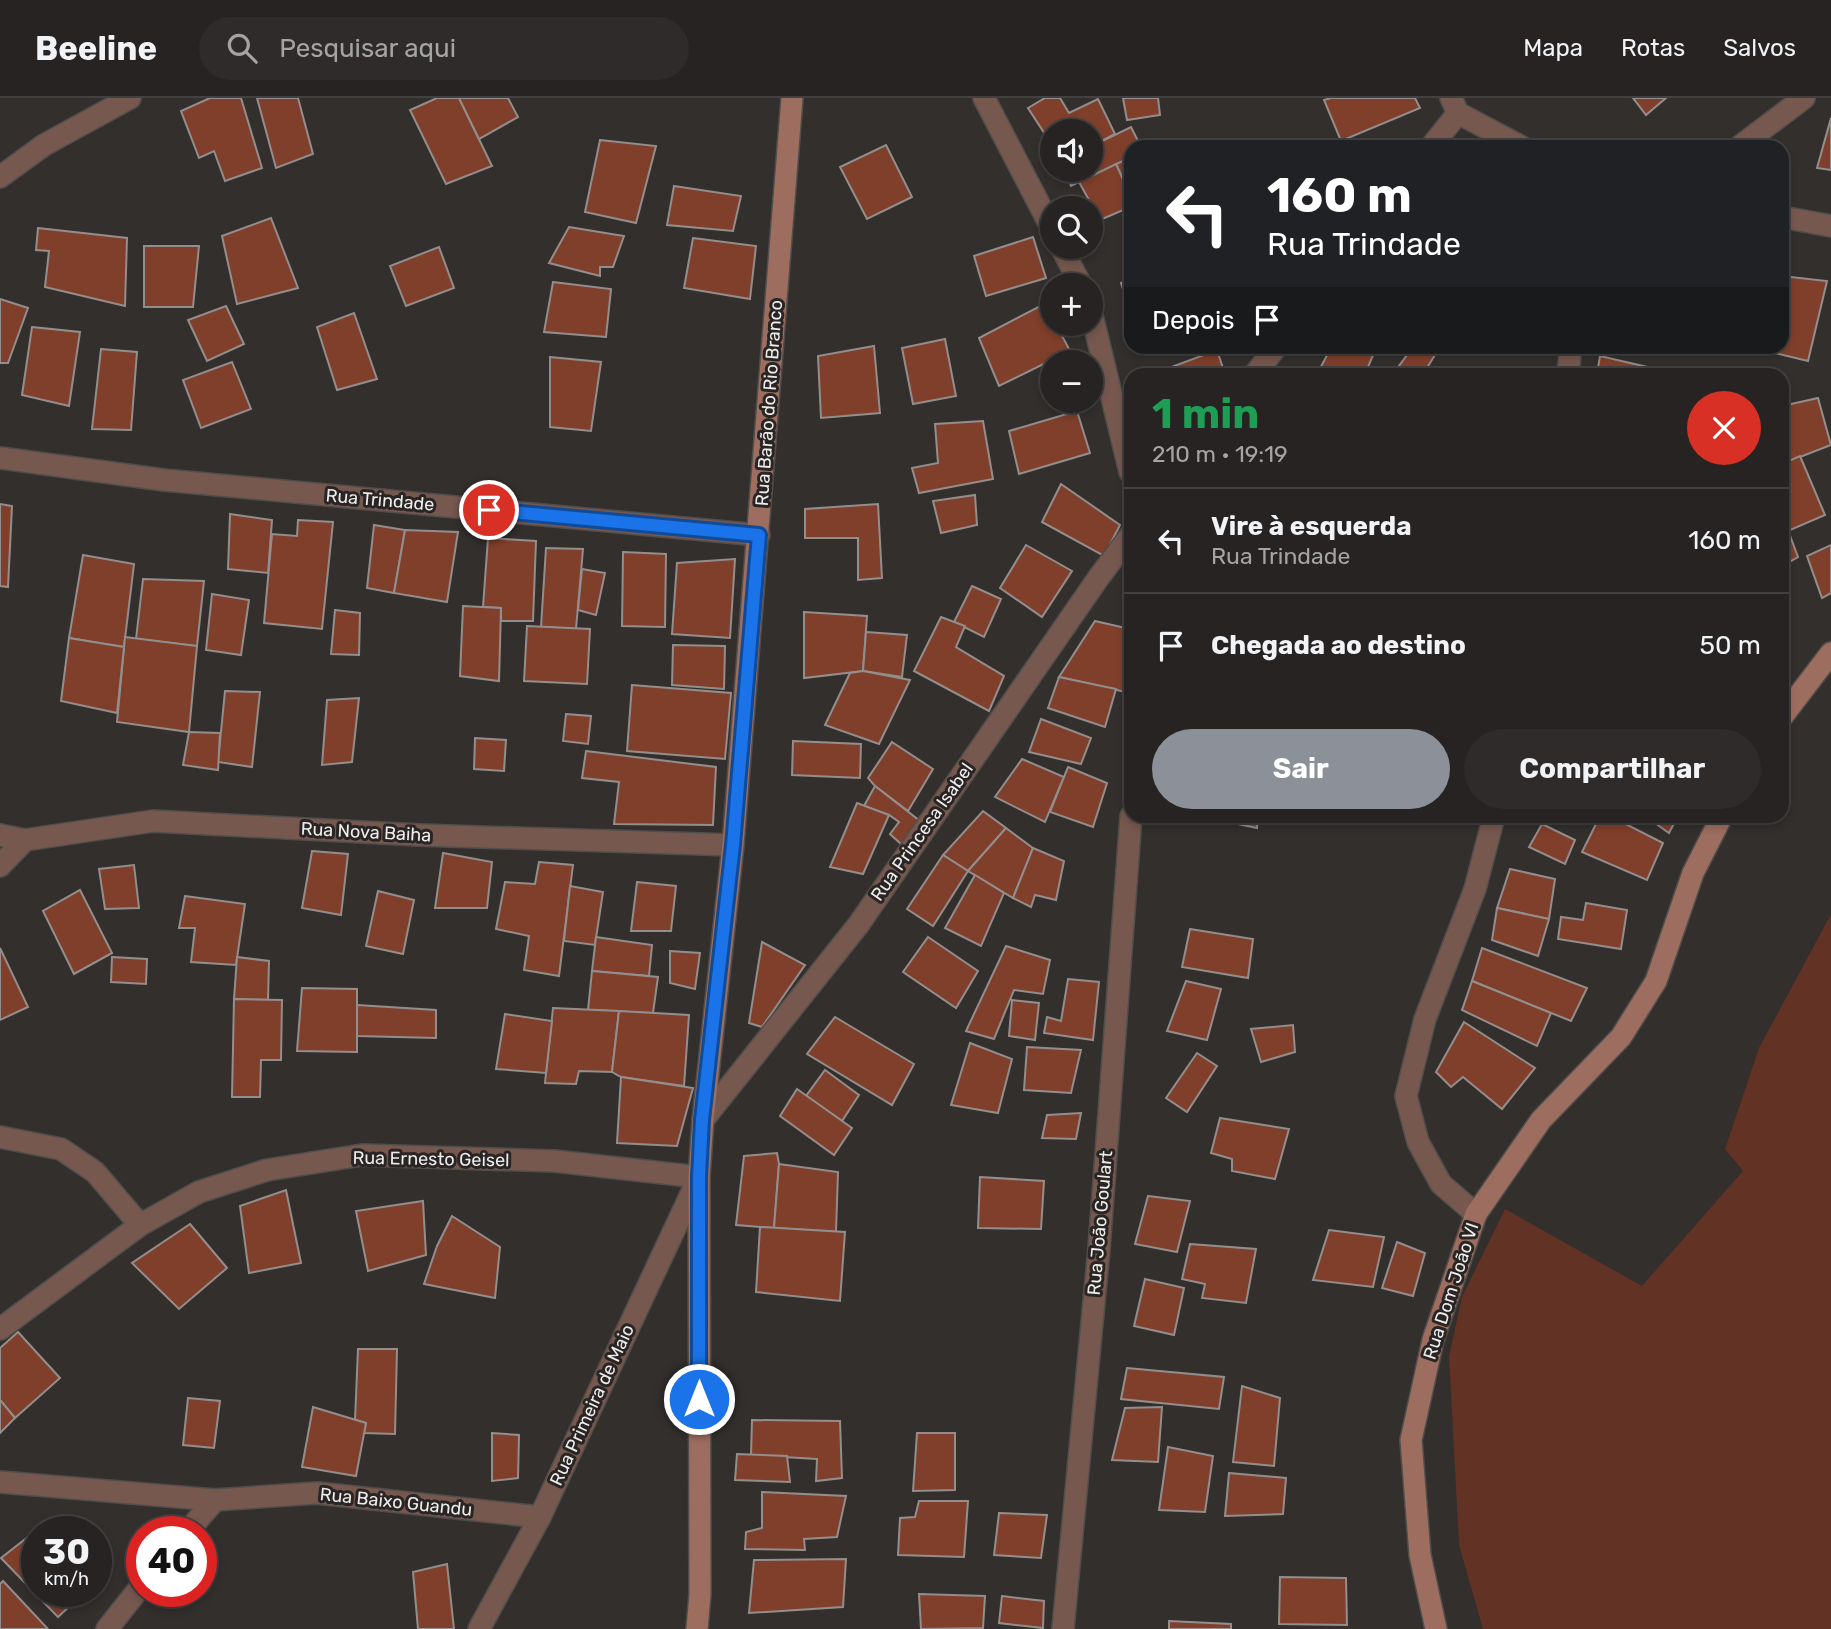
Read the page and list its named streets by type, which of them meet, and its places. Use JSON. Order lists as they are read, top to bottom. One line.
{"streets":{"street":["Rua Barão do Rio Branco","Rua Trindade","Rua Nova Baiha","Rua Princesa Isabel","Rua Ernesto Geisel","Rua João Goulart","Rua Dom João VI","Rua Primeira de Maio","Rua Baixo Guandu"]},"crossings":[["Rua Barão do Rio Branco","Rua Trindade"],["Rua Barão do Rio Branco","Rua Nova Baiha"],["Rua Barão do Rio Branco","Rua Princesa Isabel"],["Rua Barão do Rio Branco","Rua Ernesto Geisel"],["Rua Barão do Rio Branco","Rua Primeira de Maio"],["Rua Ernesto Geisel","Rua Primeira de Maio"],["Rua Primeira de Maio","Rua Baixo Guandu"]],"page":{"header":"Beeline","search":"Pesquisar aqui","nav":["Mapa","Rotas","Salvos"],"map_buttons":["+","−"],"turn":["160 m","Rua Trindade"],"then":"Depois","heading":["1 min","210 m · 19:19"],"list":[{"name":"Vire à esquerda","note":"Rua Trindade","value":"160 m"},{"name":"Chegada ao destino","value":"50 m"}],"buttons":["Sair","Compartilhar"],"speed":"30 km/h","limit":"40"}}
